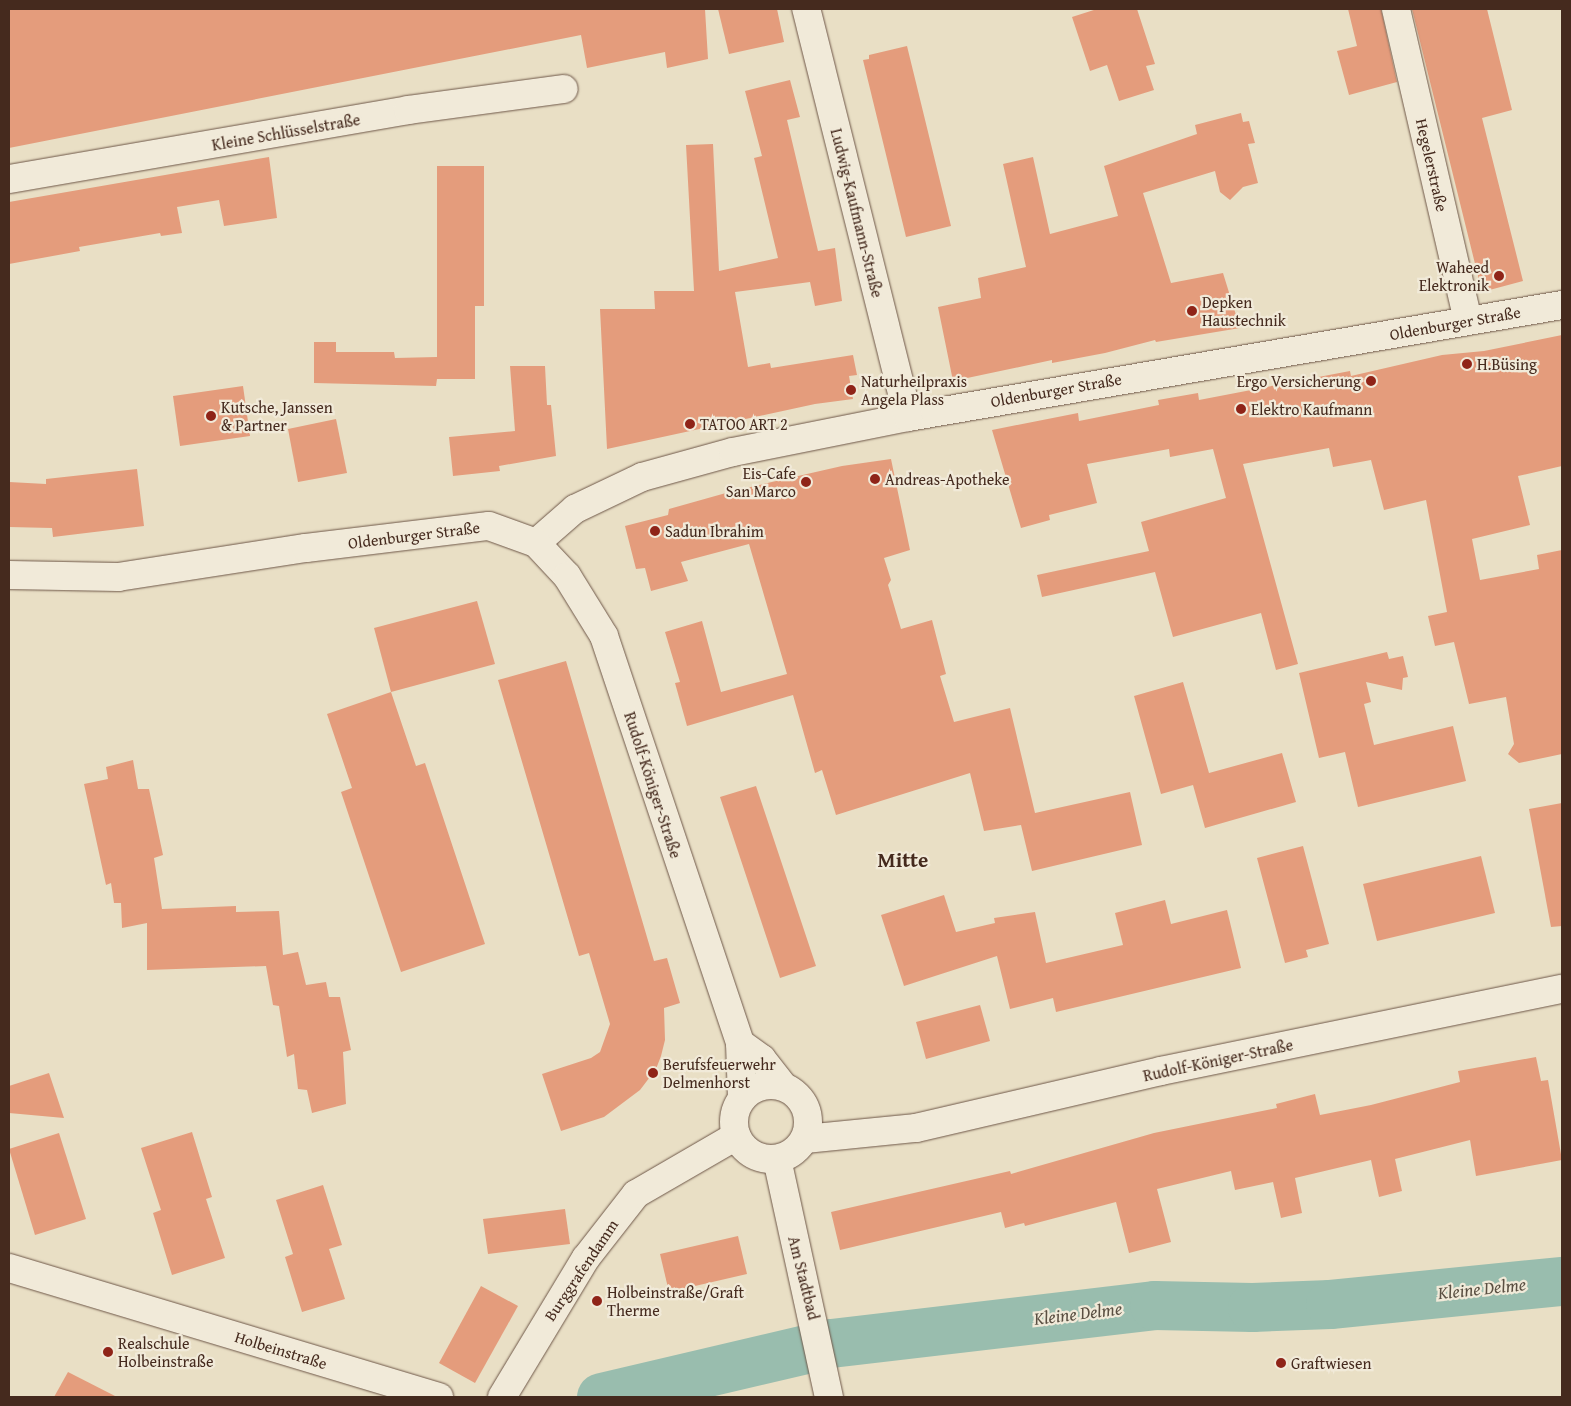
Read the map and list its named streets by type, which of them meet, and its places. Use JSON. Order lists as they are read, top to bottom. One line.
{"streets":{"street":["Kleine Schlüsselstraße","Hegelerstraße","Ludwig-Kaufmann-Straße","Oldenburger Straße","Rudolf-Königer-Straße","Burggrafendamm","Am Stadtbad","Holbeinstraße"]},"crossings":[["Hegelerstraße","Oldenburger Straße"],["Ludwig-Kaufmann-Straße","Oldenburger Straße"],["Oldenburger Straße","Rudolf-Königer-Straße"],["Rudolf-Königer-Straße","Burggrafendamm"],["Rudolf-Königer-Straße","Am Stadtbad"],["Burggrafendamm","Am Stadtbad"]],"districts":["Mitte"],"water":["Kleine Delme"],"places":["Waheed Elektronik","Depken Haustechnik","H.Büsing","Ergo Versicherung","Naturheilpraxis Angela Plass","Elektro Kaufmann","Kutsche, Janssen & Partner","TATOO ART 2","Andreas-Apotheke","Eis-Cafe San Marco","Sadun Ibrahim","Berufsfeuerwehr Delmenhorst","Holbeinstraße/Graft Therme","Realschule Holbeinstraße","Graftwiesen"]}
